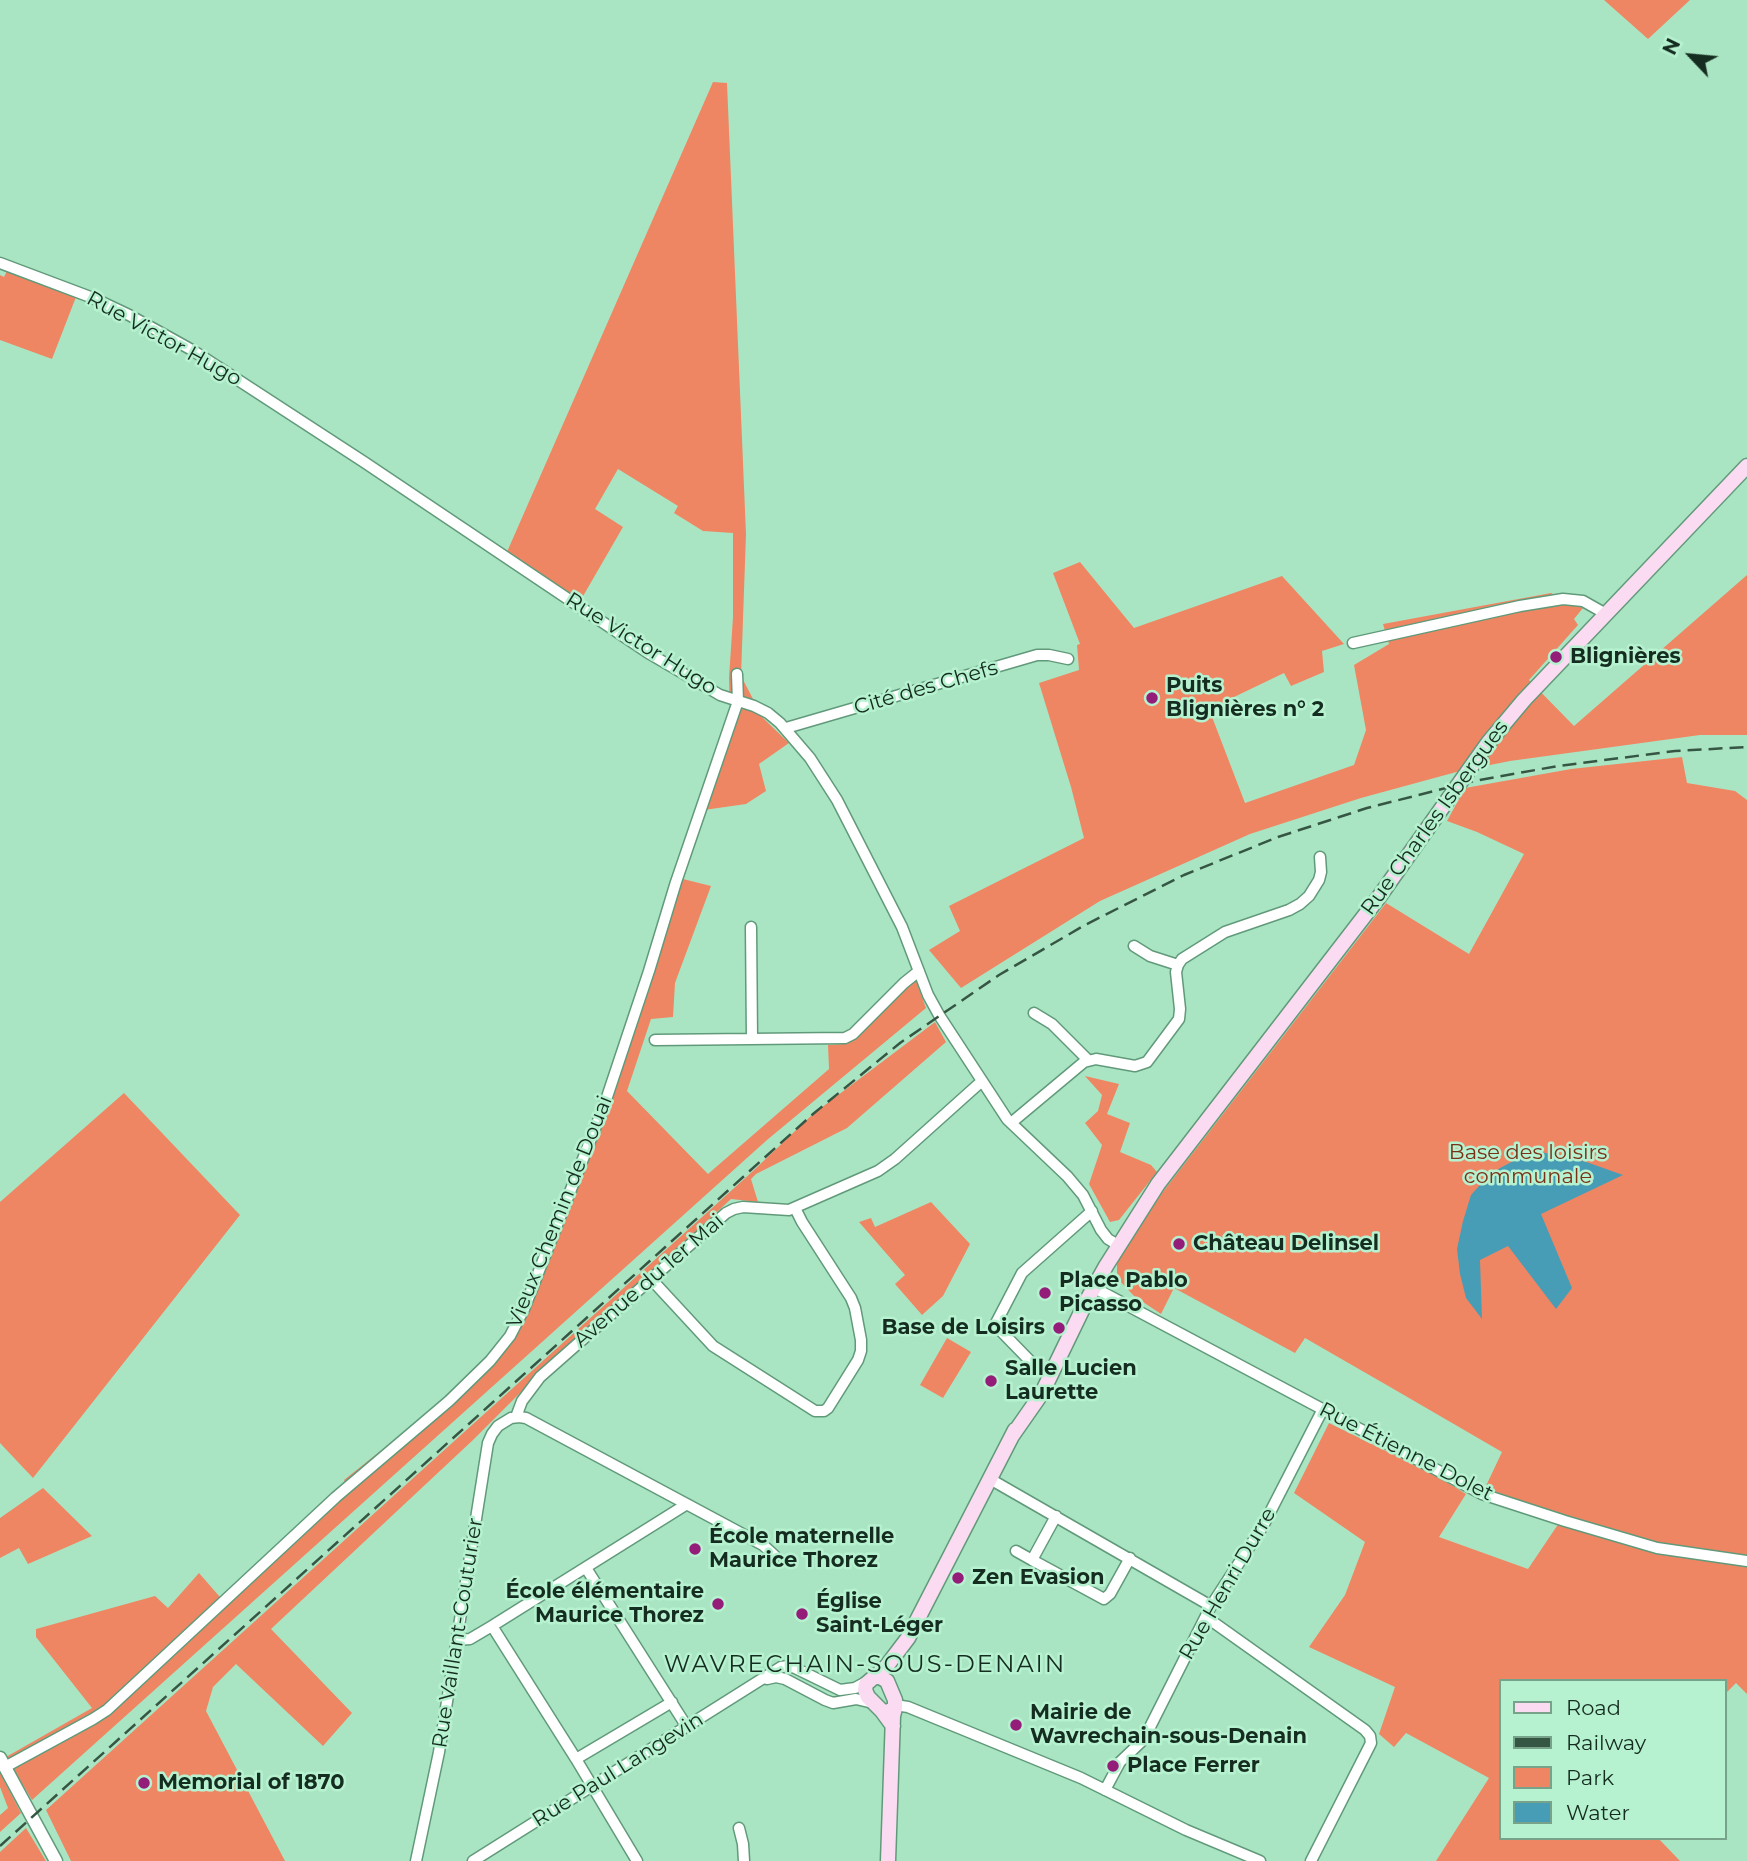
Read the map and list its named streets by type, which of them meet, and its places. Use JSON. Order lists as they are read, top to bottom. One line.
{"streets":{"main road":["Rue Charles Isbergues"],"street":["Rue Victor Hugo","Cité des Chefs","Vieux Chemin de Douai","Avenue du 1er Mai","Rue Étienne Dolet","Rue Henri Durre","Rue Vaillant-Couturier","Rue Paul Langevin"]},"crossings":[["Rue Victor Hugo","Cité des Chefs"],["Rue Victor Hugo","Rue Charles Isbergues"],["Rue Victor Hugo","Vieux Chemin de Douai"],["Rue Victor Hugo","Avenue du 1er Mai"],["Rue Charles Isbergues","Rue Étienne Dolet"],["Rue Charles Isbergues","Rue Paul Langevin"],["Avenue du 1er Mai","Rue Vaillant-Couturier"],["Rue Étienne Dolet","Rue Henri Durre"]],"districts":["WAVRECHAIN-SOUS-DENAIN"],"parks":["Base des loisirs communale"],"places":["Blignières","Puits Blignières n° 2","Château Delinsel","Place Pablo Picasso","Base de Loisirs","Salle Lucien Laurette","École maternelle Maurice Thorez","Zen Evasion","École élémentaire Maurice Thorez","Église Saint-Léger","Mairie de Wavrechain-sous-Denain","Place Ferrer","Memorial of 1870"],"legend":["Road","Railway","Park","Water"],"north":"top left"}
